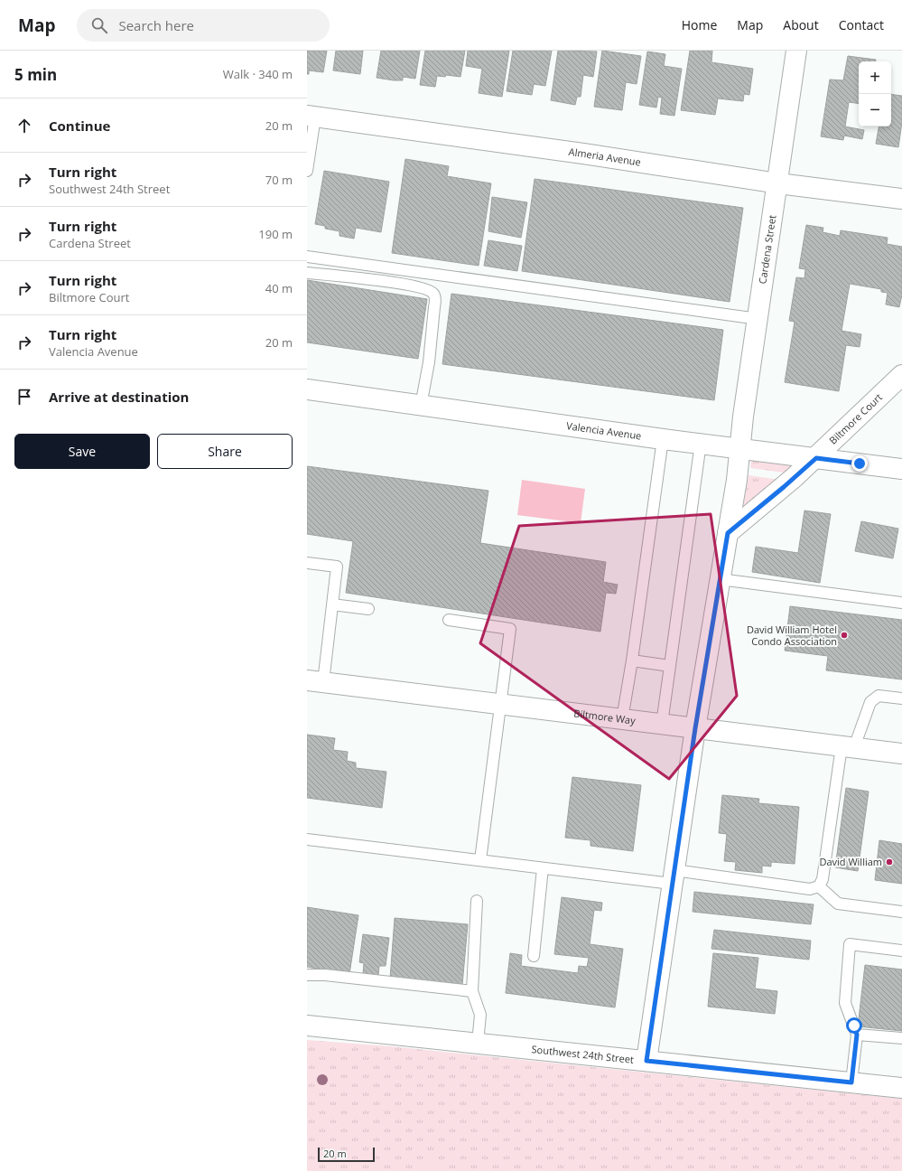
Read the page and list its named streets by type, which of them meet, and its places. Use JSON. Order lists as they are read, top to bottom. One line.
{"streets":{"street":["Almeria Avenue","Cardena Street","Biltmore Court","Valencia Avenue","Biltmore Way","Southwest 24th Street"]},"crossings":[["Almeria Avenue","Cardena Street"],["Cardena Street","Biltmore Court"],["Cardena Street","Valencia Avenue"],["Biltmore Court","Valencia Avenue"]],"places":["David William Hotel Condo Association","David William"],"scale_bar":"20 m","page":{"header":"Map","search":"Search here","nav":["Home","Map","About","Contact"],"heading":["5 min","Walk · 340 m"],"map_buttons":["+","−"],"list":[["Continue","20 m"],["Turn right","Southwest 24th Street","70 m"],["Turn right","Cardena Street","190 m"],["Turn right","Biltmore Court","40 m"],["Turn right","Valencia Avenue","20 m"],"Arrive at destination"],"buttons":["Save","Share"],"scale":"20 m"}}
